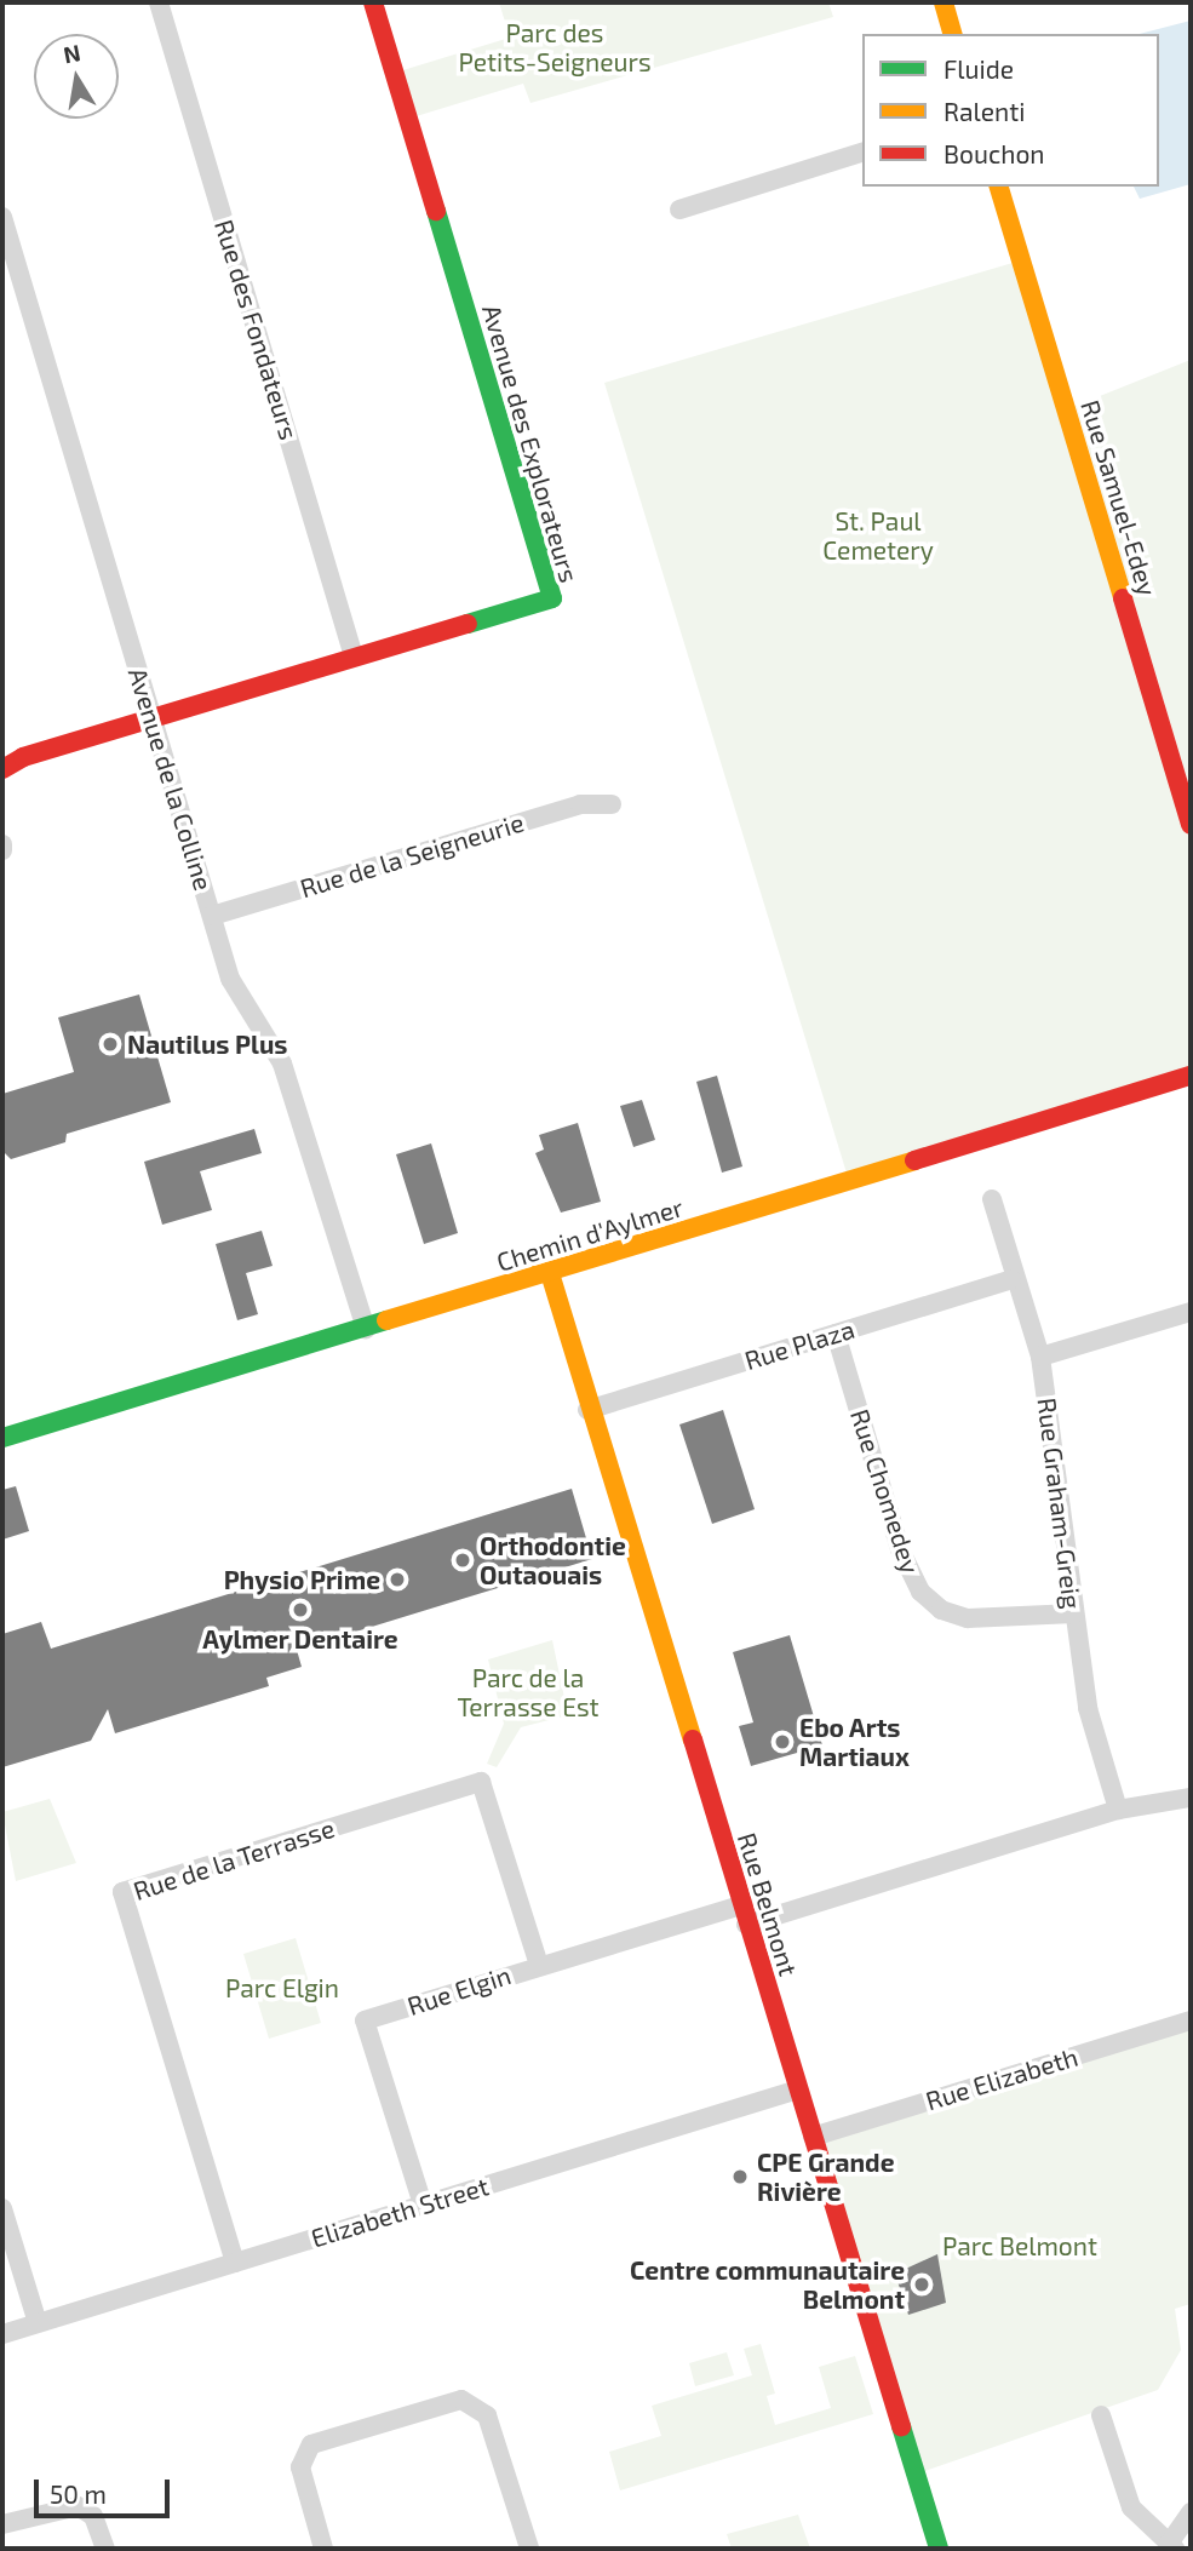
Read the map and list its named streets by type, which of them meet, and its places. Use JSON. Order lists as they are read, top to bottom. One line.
{"streets":{"street":["Rue des Fondateurs","Avenue des Explorateurs","Rue Samuel-Edey","Avenue de la Colline","Rue de la Seigneurie","Chemin d'Aylmer","Rue Plaza","Rue Chomedey","Rue Graham-Greig","Rue de la Terrasse","Rue Belmont","Rue Elgin","Rue Elizabeth","Elizabeth Street"]},"crossings":[["Rue des Fondateurs","Avenue des Explorateurs"],["Avenue des Explorateurs","Avenue de la Colline"],["Avenue de la Colline","Rue de la Seigneurie"],["Avenue de la Colline","Chemin d'Aylmer"],["Chemin d'Aylmer","Rue Belmont"],["Rue Plaza","Rue Chomedey"],["Rue Plaza","Rue Graham-Greig"],["Rue Plaza","Rue Belmont"],["Rue Chomedey","Rue Graham-Greig"],["Rue Graham-Greig","Rue Elgin"],["Rue de la Terrasse","Rue Elgin"],["Rue de la Terrasse","Elizabeth Street"],["Rue Belmont","Rue Elgin"],["Rue Belmont","Rue Elizabeth"],["Rue Belmont","Elizabeth Street"],["Rue Elgin","Elizabeth Street"]],"parks":["Parc des Petits-Seigneurs","St. Paul Cemetery","Parc de la Terrasse Est","Parc Elgin","Parc Belmont"],"places":["Nautilus Plus","Orthodontie Outaouais","Physio Prime","Aylmer Dentaire","Ebo Arts Martiaux","CPE Grande Rivière","Centre communautaire Belmont"],"legend":["Fluide","Ralenti","Bouchon"],"scale_bar":"50 m","north":"top"}
